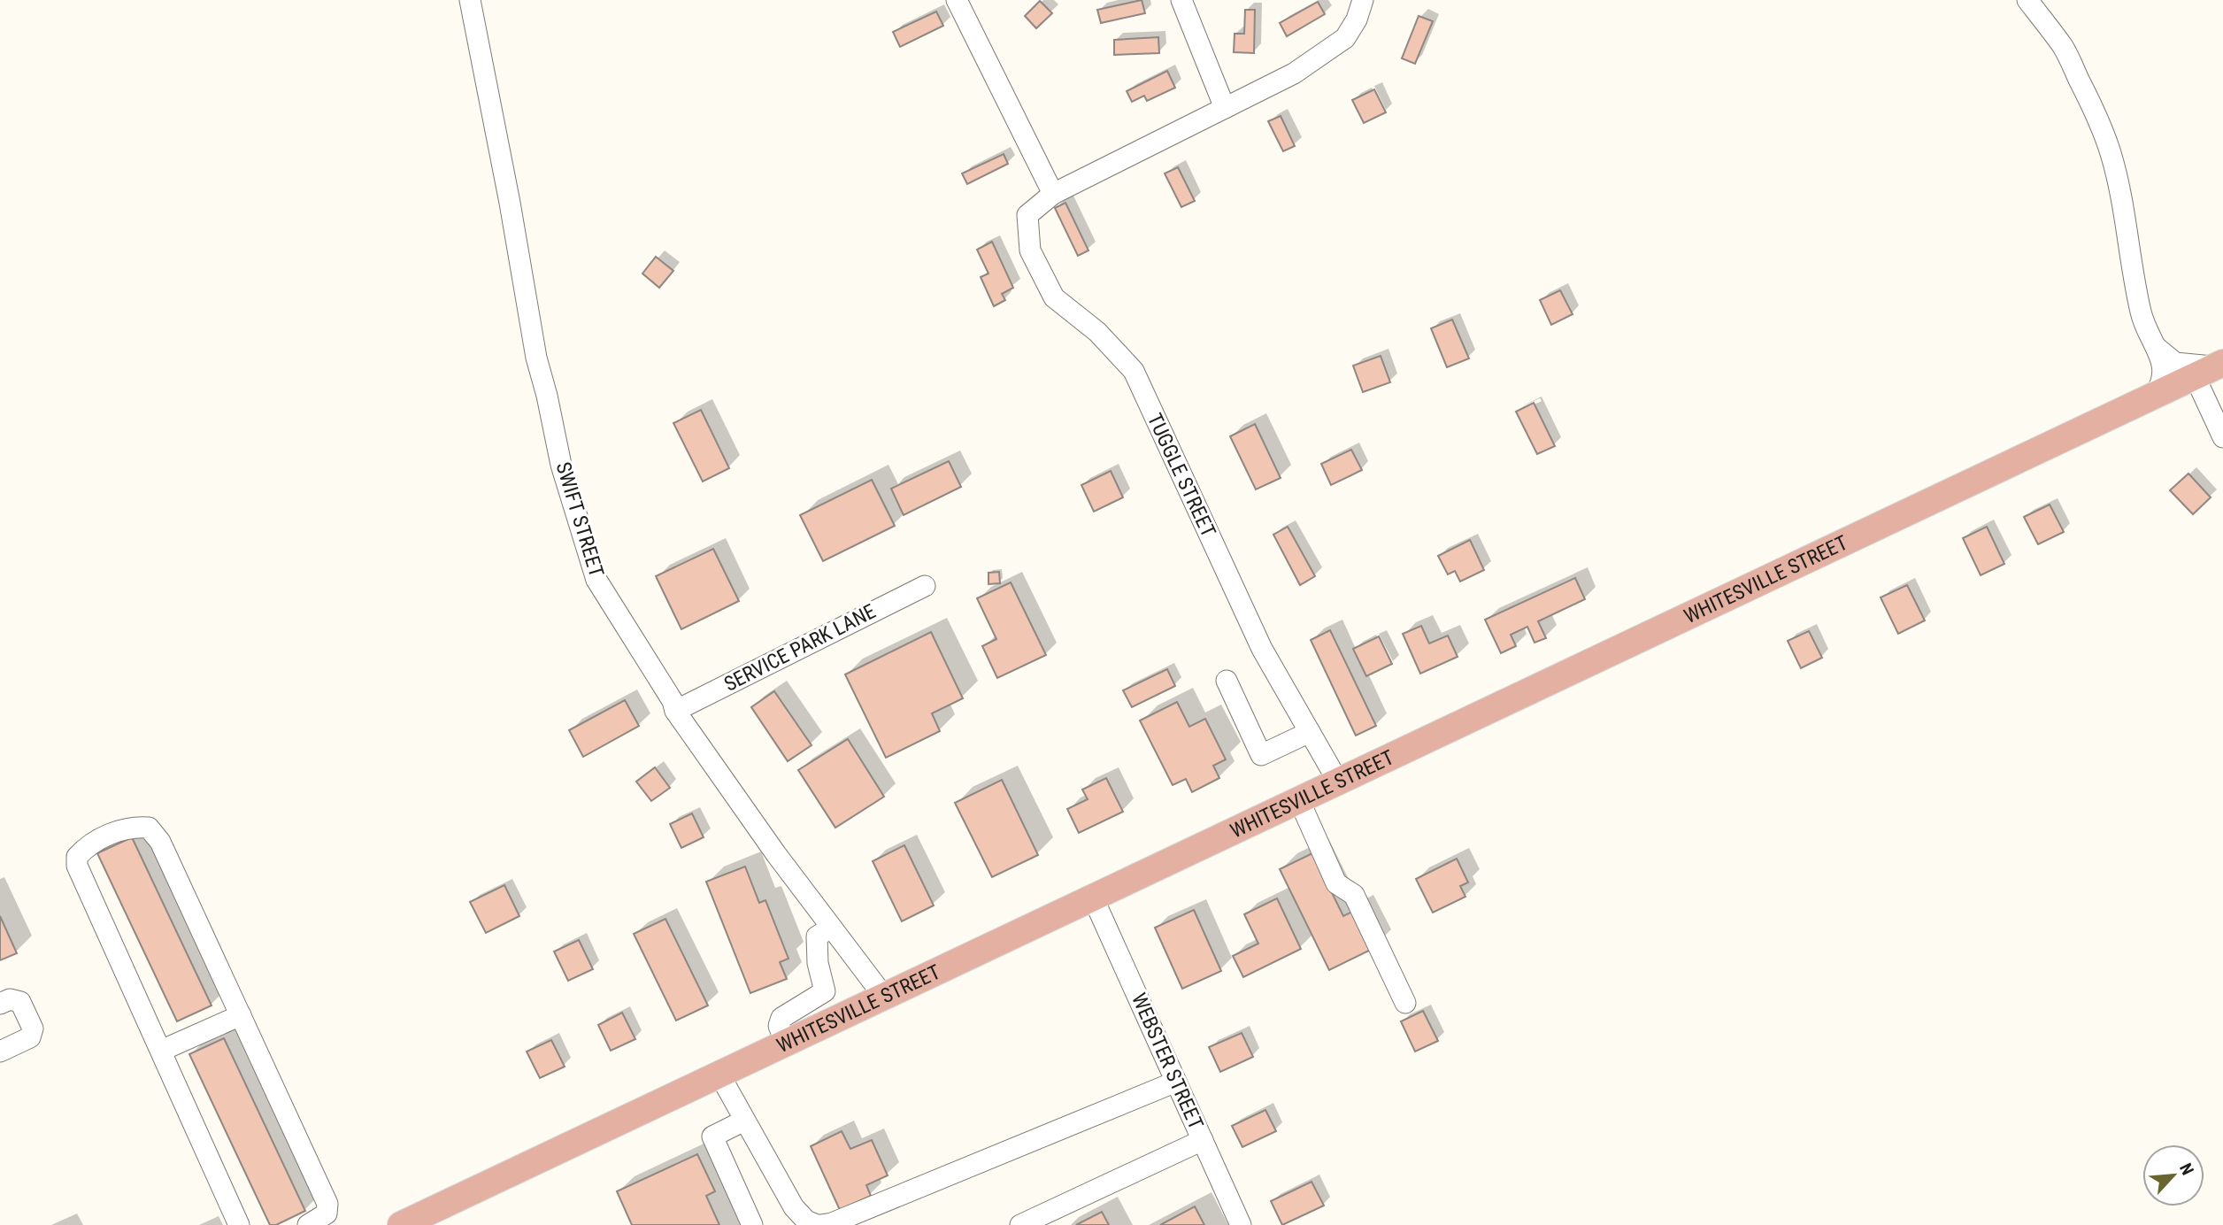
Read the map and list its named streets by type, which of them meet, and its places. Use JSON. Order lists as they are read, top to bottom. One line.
{"streets":{"main road":["WHITESVILLE STREET"],"street":["TUGGLE STREET","SWIFT STREET","SERVICE PARK LANE","WEBSTER STREET"]},"crossings":[["TUGGLE STREET","WHITESVILLE STREET"],["SWIFT STREET","WHITESVILLE STREET"],["SWIFT STREET","SERVICE PARK LANE"],["WHITESVILLE STREET","WEBSTER STREET"]],"north":"top right"}
